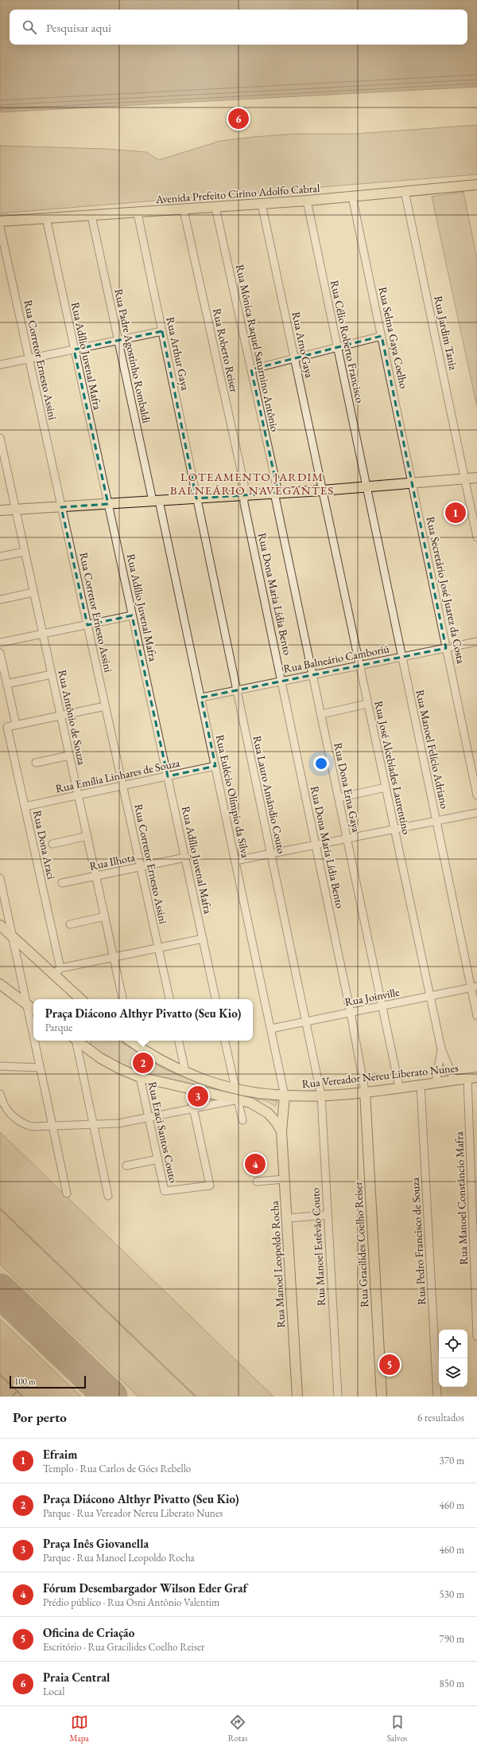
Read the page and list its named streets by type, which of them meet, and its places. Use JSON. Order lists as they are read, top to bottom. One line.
{"streets":{"main road":["Avenida Prefeito Cirino Adolfo Cabral","Rua Vereador Nereu Liberato Nunes","Rua Gracilides Coelho Reiser","Rua Manoel Leopoldo Rocha"],"street":["Rua Jardim Taniz","Rua Selma Gaya Coelho","Rua Célio Roberto Francisco","Rua Arno Gaya","Rua Mônica Raquel Saturnino Antônio","Rua Roberto Reiser","Rua Arthur Gaya","Rua Adílio Juvenal Mafra","Rua Padre Agostinho Rombaldi","Rua Corretor Ernesto Assini","Rua Secretário José Juarez da Costa","Rua Dona Maria Lídia Bento","Rua Balneário Camboriú","Rua Antônio de Souza","Rua Manoel Felício Adriano","Rua José Alcebíades Laurentino","Rua Emília Linhares de Souza","Rua Dona Erna Gaya","Rua Lauro Amândio Couto","Rua Eulécio Olímpio da Silva","Rua Dona Araci","Rua Ilhota","Rua Joinville","Rua Eraci Santos Couto","Rua Manoel Constâncio Mafra","Rua Pedro Francisco de Souza","Rua Manoel Estêvão Couto"]},"crossings":[["Avenida Prefeito Cirino Adolfo Cabral","Rua Jardim Taniz"],["Avenida Prefeito Cirino Adolfo Cabral","Rua Selma Gaya Coelho"],["Avenida Prefeito Cirino Adolfo Cabral","Rua Célio Roberto Francisco"],["Avenida Prefeito Cirino Adolfo Cabral","Rua Arno Gaya"],["Avenida Prefeito Cirino Adolfo Cabral","Rua Mônica Raquel Saturnino Antônio"],["Avenida Prefeito Cirino Adolfo Cabral","Rua Roberto Reiser"],["Avenida Prefeito Cirino Adolfo Cabral","Rua Arthur Gaya"],["Avenida Prefeito Cirino Adolfo Cabral","Rua Adílio Juvenal Mafra"],["Avenida Prefeito Cirino Adolfo Cabral","Rua Padre Agostinho Rombaldi"],["Rua Selma Gaya Coelho","Rua Secretário José Juarez da Costa"],["Rua Célio Roberto Francisco","Rua Manoel Felício Adriano"],["Rua Arno Gaya","Rua José Alcebíades Laurentino"],["Rua Mônica Raquel Saturnino Antônio","Rua Dona Erna Gaya"],["Rua Roberto Reiser","Rua Dona Maria Lídia Bento"],["Rua Arthur Gaya","Rua Lauro Amândio Couto"],["Rua Adílio Juvenal Mafra","Rua Emília Linhares de Souza"],["Rua Adílio Juvenal Mafra","Rua Ilhota"],["Rua Padre Agostinho Rombaldi","Rua Eulécio Olímpio da Silva"],["Rua Corretor Ernesto Assini","Rua Emília Linhares de Souza"],["Rua Corretor Ernesto Assini","Rua Ilhota"],["Rua Secretário José Juarez da Costa","Rua Balneário Camboriú"],["Rua Dona Maria Lídia Bento","Rua Balneário Camboriú"],["Rua Dona Maria Lídia Bento","Rua Joinville"],["Rua Dona Maria Lídia Bento","Rua Vereador Nereu Liberato Nunes"],["Rua Dona Maria Lídia Bento","Rua Gracilides Coelho Reiser"],["Rua Balneário Camboriú","Rua Manoel Felício Adriano"],["Rua Balneário Camboriú","Rua José Alcebíades Laurentino"],["Rua Balneário Camboriú","Rua Dona Erna Gaya"],["Rua Balneário Camboriú","Rua Lauro Amândio Couto"],["Rua Balneário Camboriú","Rua Eulécio Olímpio da Silva"],["Rua Antônio de Souza","Rua Emília Linhares de Souza"],["Rua Antônio de Souza","Rua Ilhota"],["Rua Manoel Felício Adriano","Rua Joinville"],["Rua José Alcebíades Laurentino","Rua Joinville"],["Rua José Alcebíades Laurentino","Rua Vereador Nereu Liberato Nunes"],["Rua Emília Linhares de Souza","Rua Eulécio Olímpio da Silva"],["Rua Emília Linhares de Souza","Rua Dona Araci"],["Rua Dona Erna Gaya","Rua Joinville"],["Rua Dona Erna Gaya","Rua Vereador Nereu Liberato Nunes"],["Rua Lauro Amândio Couto","Rua Joinville"],["Rua Lauro Amândio Couto","Rua Vereador Nereu Liberato Nunes"],["Rua Lauro Amândio Couto","Rua Manoel Estêvão Couto"],["Rua Eulécio Olímpio da Silva","Rua Joinville"],["Rua Eulécio Olímpio da Silva","Rua Vereador Nereu Liberato Nunes"],["Rua Eulécio Olímpio da Silva","Rua Manoel Leopoldo Rocha"],["Rua Vereador Nereu Liberato Nunes","Rua Manoel Constâncio Mafra"],["Rua Vereador Nereu Liberato Nunes","Rua Pedro Francisco de Souza"],["Rua Vereador Nereu Liberato Nunes","Rua Gracilides Coelho Reiser"],["Rua Vereador Nereu Liberato Nunes","Rua Manoel Estêvão Couto"],["Rua Vereador Nereu Liberato Nunes","Rua Manoel Leopoldo Rocha"]],"districts":["LOTEAMENTO JARDIM BALNEÁRIO NAVEGANTES"],"scale_bar":"100 m","page":{"search":"Pesquisar aqui","pins":["6","1","2","3","4","5"],"popup":["Praça Diácono Althyr Pivatto (Seu Kio)","Parque"],"scale":"100 m","heading":["Por perto","6 resultados"],"list":[{"mark":"1","name":"Efraim","note":"Templo · Rua Carlos de Góes Rebello","value":"370 m"},{"mark":"2","name":"Praça Diácono Althyr Pivatto (Seu Kio)","note":"Parque · Rua Vereador Nereu Liberato Nunes","value":"460 m"},{"mark":"3","name":"Praça Inês Giovanella","note":"Parque · Rua Manoel Leopoldo Rocha","value":"460 m"},{"mark":"4","name":"Fórum Desembargador Wilson Eder Graf","note":"Prédio público · Rua Osni Antônio Valentim","value":"530 m"},{"mark":"5","name":"Oficina de Criação","note":"Escritório · Rua Gracilides Coelho Reiser","value":"790 m"},{"mark":"6","name":"Praia Central","note":"Local","value":"850 m"}],"nav":["Mapa","Rotas","Salvos"]}}
